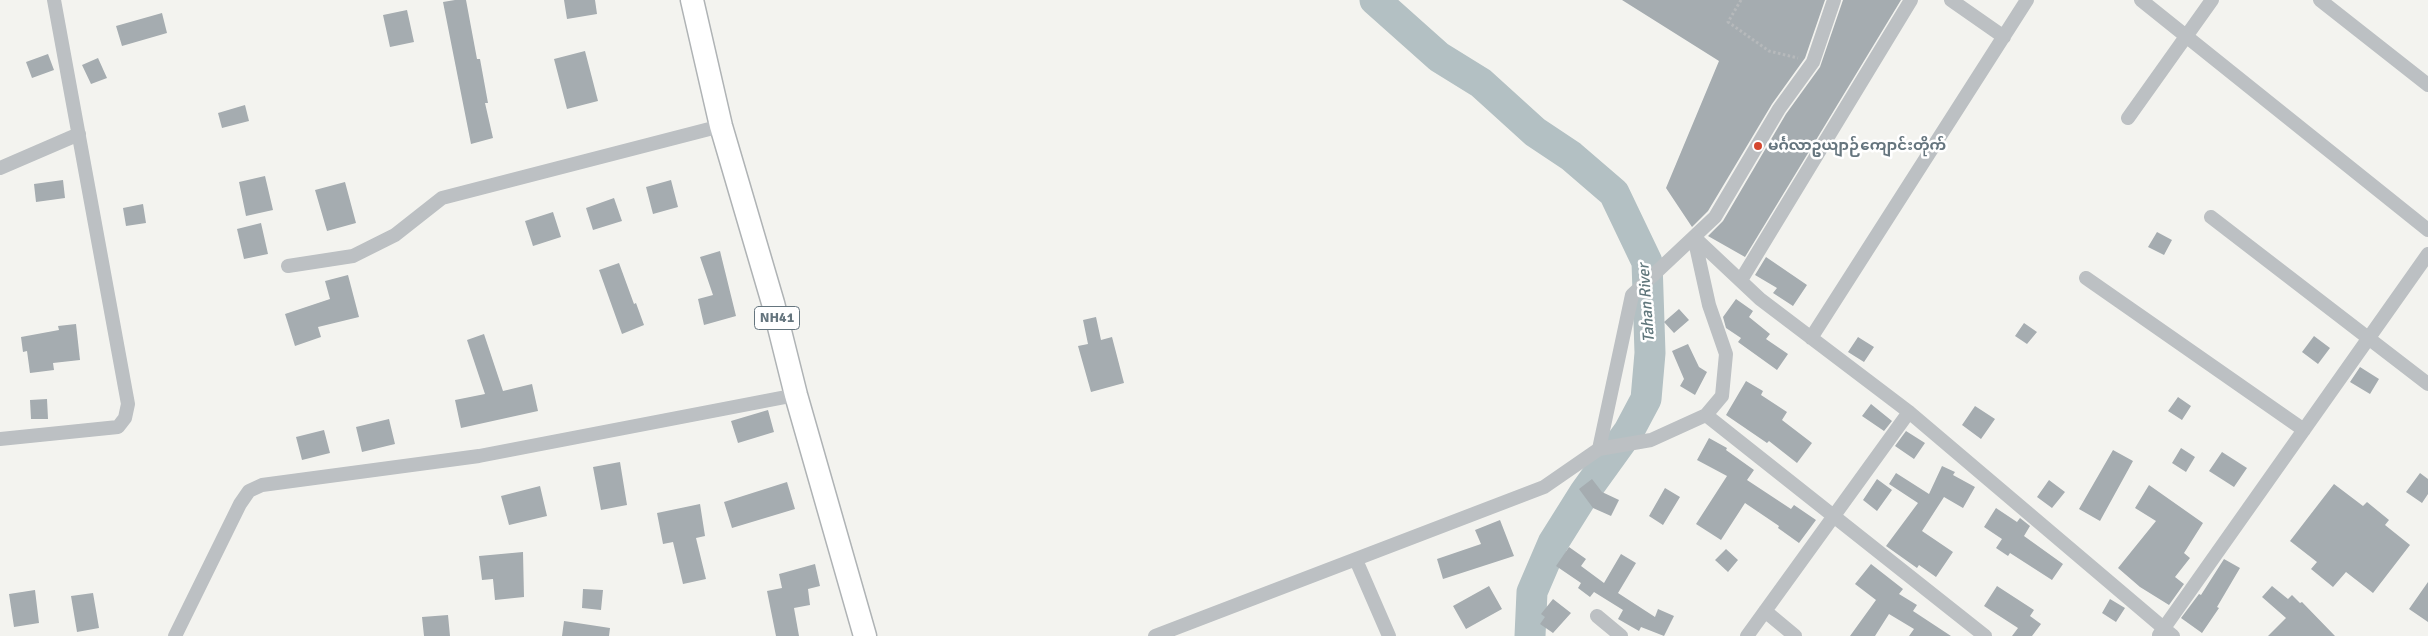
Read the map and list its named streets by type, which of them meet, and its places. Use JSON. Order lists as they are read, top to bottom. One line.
{"streets":{"highway":["NH41"]},"water":["Tahan River"],"places":["မင်္ဂလာဥယျာဉ်ကျောင်းတိုက်"]}
